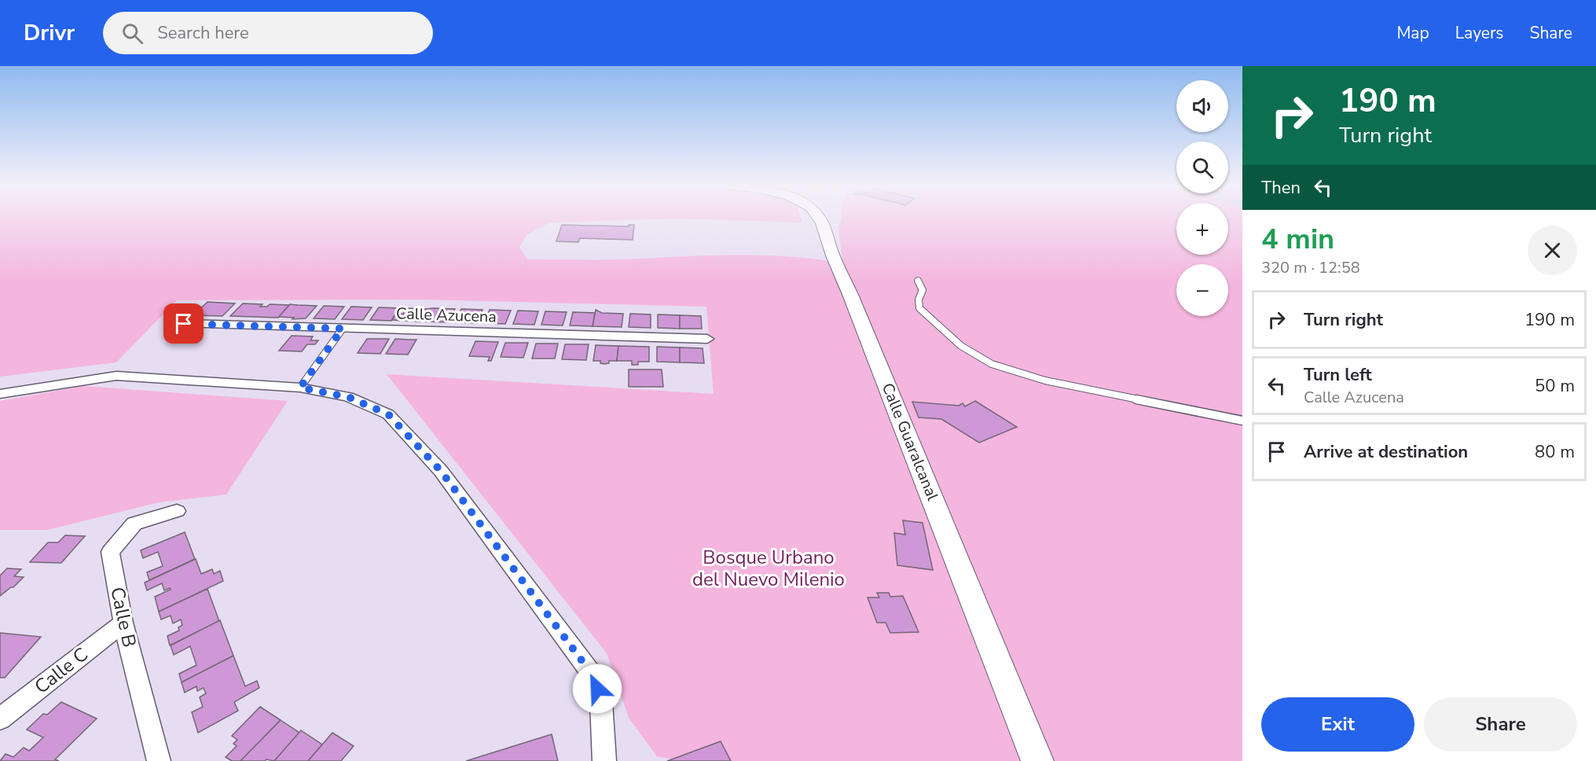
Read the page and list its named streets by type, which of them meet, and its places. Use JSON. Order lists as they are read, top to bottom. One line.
{"streets":{"street":["Calle Azucena","Calle Guaralcanal","Calle B","Calle C"]},"crossings":[["Calle B","Calle C"]],"parks":["Bosque Urbano del Nuevo Milenio"],"page":{"header":"Drivr","search":"Search here","nav":["Map","Layers","Share"],"turn":["190 m","Turn right"],"map_buttons":["+","−"],"then":"Then","heading":["4 min","320 m · 12:58"],"list":[{"name":"Turn right","value":"190 m"},{"name":"Turn left","note":"Calle Azucena","value":"50 m"},{"name":"Arrive at destination","value":"80 m"}],"buttons":["Exit","Share"]}}
